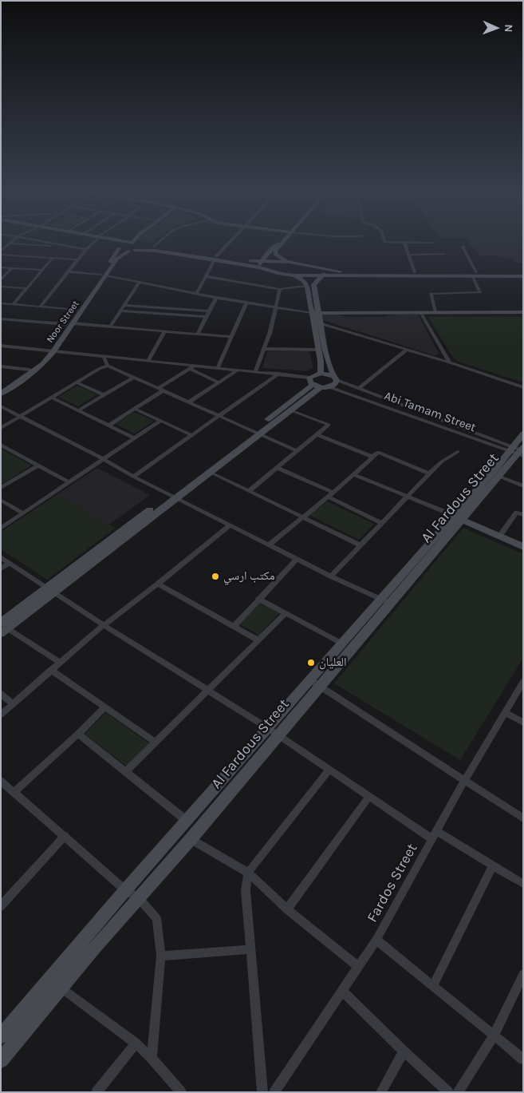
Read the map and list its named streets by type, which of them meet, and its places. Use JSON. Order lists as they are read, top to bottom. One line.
{"streets":{"main road":["Noor Street","Al Fardous Street"],"street":["Abi Tamam Street","Fardos Street"]},"crossings":[["Noor Street","Abi Tamam Street"],["Abi Tamam Street","Al Fardous Street"]],"places":["مكتب ارسي","العليان"],"north":"right"}
